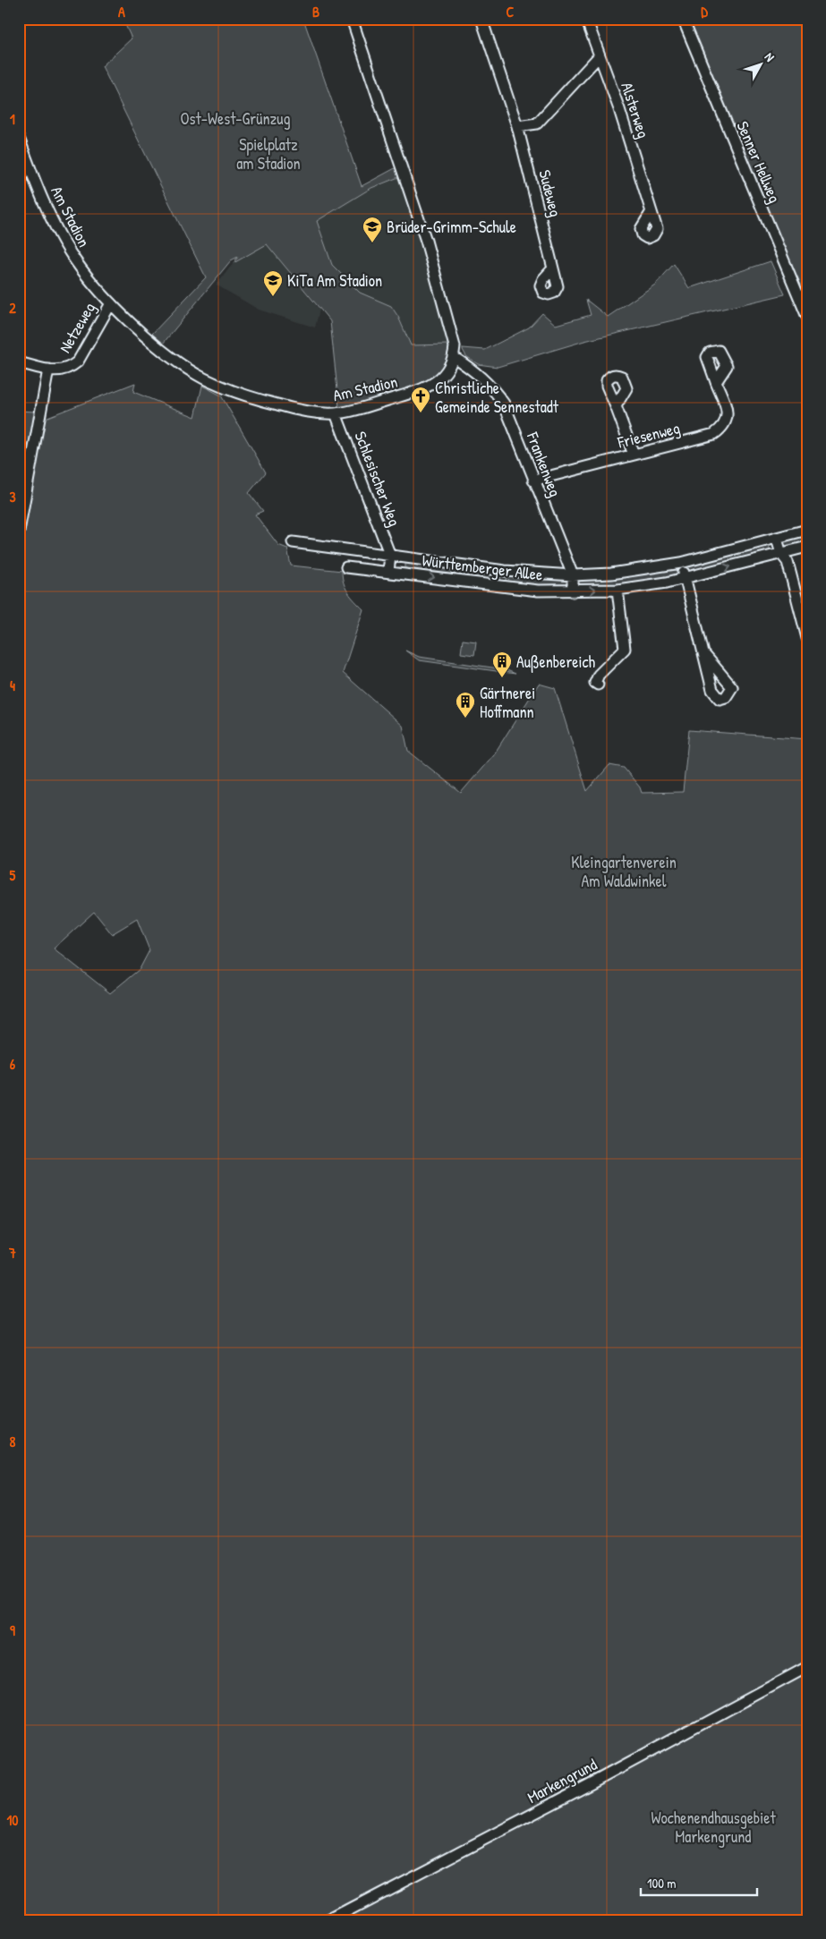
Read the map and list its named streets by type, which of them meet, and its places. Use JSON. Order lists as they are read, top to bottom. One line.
{"streets":{"street":["Alsterweg","Senner Hellweg","Sudeweg","Am Stadion","Netzeweg","Friesenweg","Frankenweg","Schlesischer Weg","Württemberger Allee","Markengrund"]},"crossings":[["Am Stadion","Netzeweg"],["Am Stadion","Frankenweg"],["Am Stadion","Schlesischer Weg"],["Friesenweg","Frankenweg"],["Frankenweg","Württemberger Allee"],["Schlesischer Weg","Württemberger Allee"]],"parks":["Ost-West-Grünzug","Spielplatz am Stadion","Kleingartenverein Am Waldwinkel","Wochenendhausgebiet Markengrund"],"places":{"school or university":["Brüder-Grimm-Schule","KiTa Am Stadion"],"church":["Christliche Gemeinde Sennestadt"],"building":["Außenbereich","Gärtnerei Hoffmann"]},"scale_bar":"100 m","north":"top right","grid":{"columns":["A","B","C","D"],"rows":["1","2","3","4","5","6","7","8","9","10"]}}
